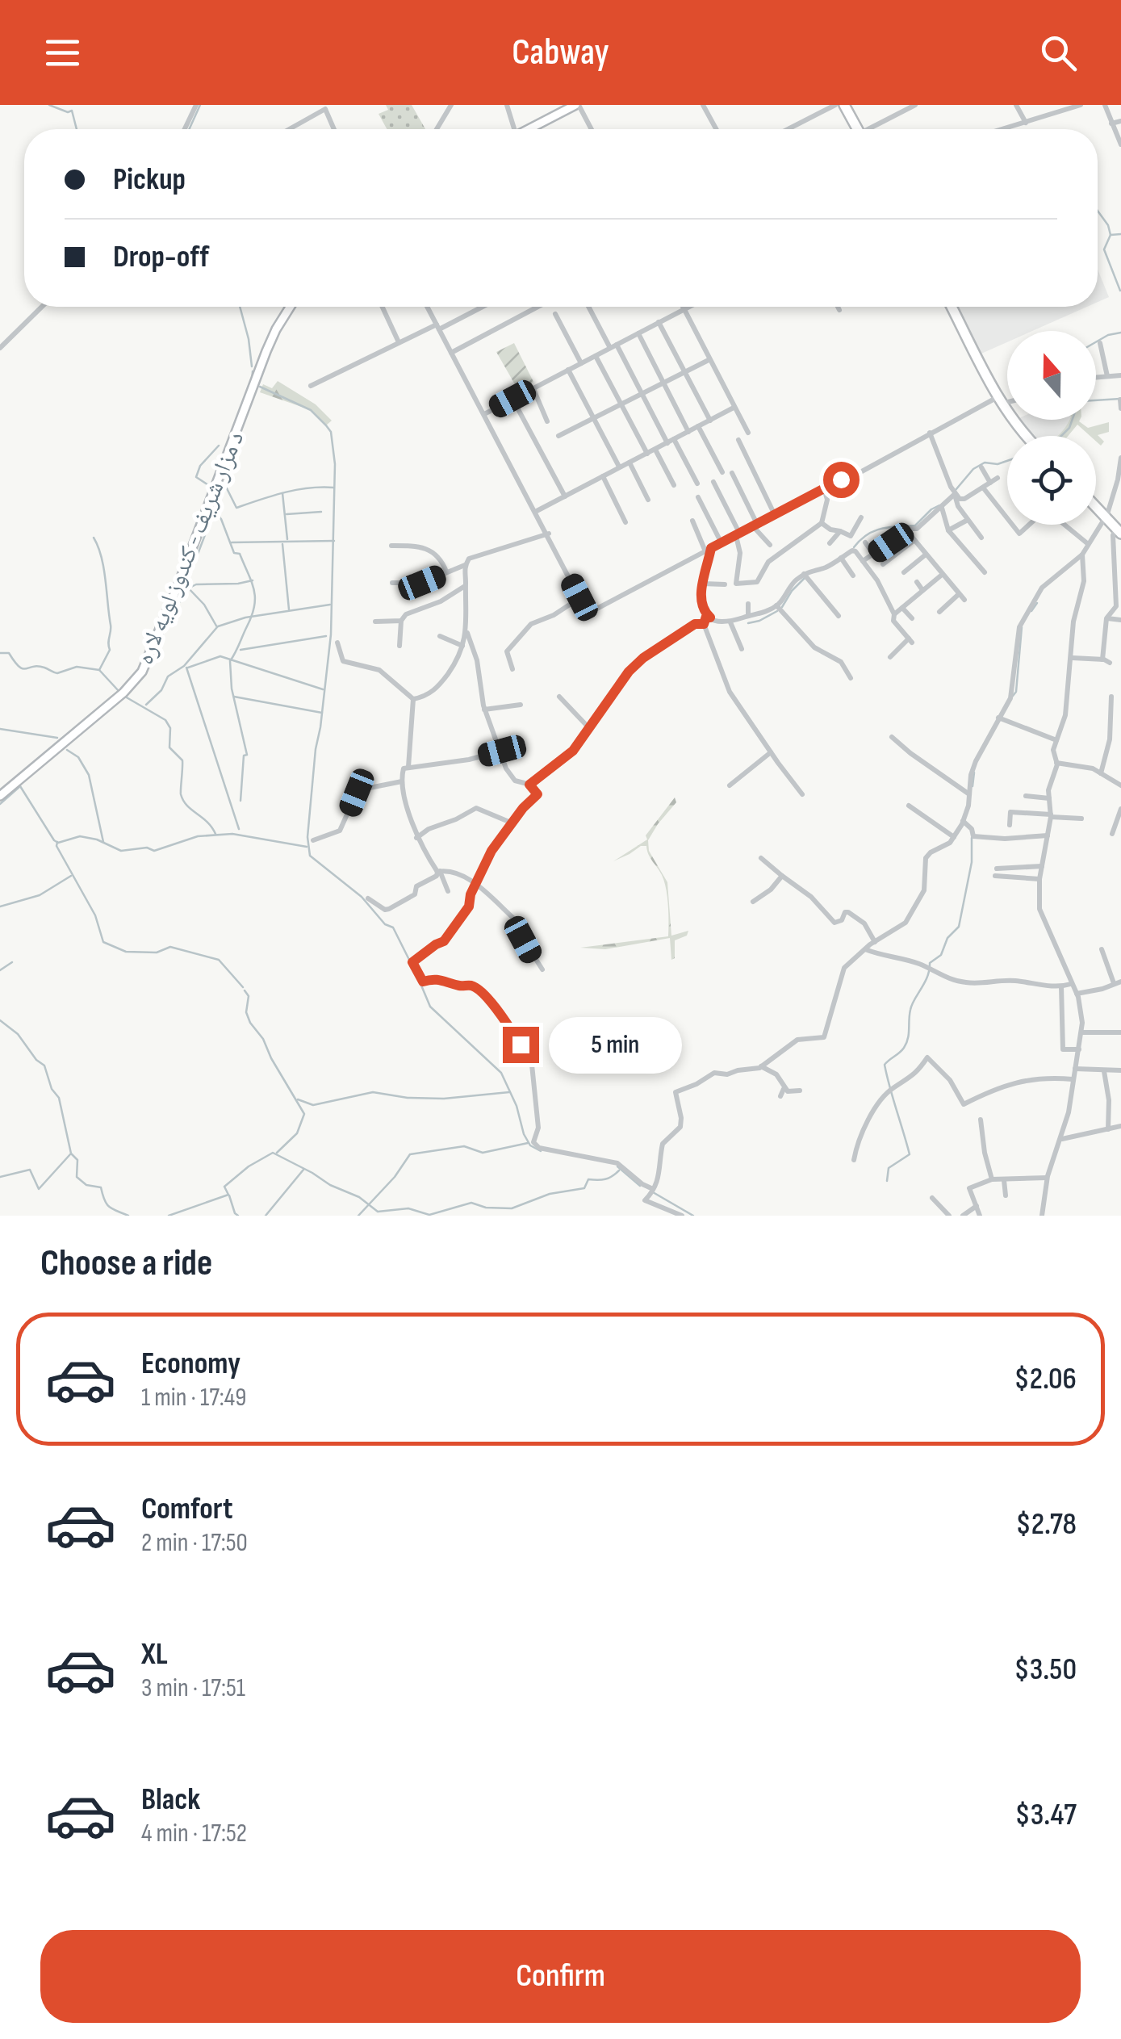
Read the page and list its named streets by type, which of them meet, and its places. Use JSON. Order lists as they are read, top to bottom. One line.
{"streets":{"main road":["د مزار شریف - کندوز لویه لاره"]},"north":"top","page":{"header":"Cabway","banner":["Pickup","Drop-off"],"bubble":"5 min","heading":"Choose a ride","list":[{"name":"Economy","note":"1 min · 17:49","value":"$2.06"},{"name":"Comfort","note":"2 min · 17:50","value":"$2.78"},{"name":"XL","note":"3 min · 17:51","value":"$3.50"},{"name":"Black","note":"4 min · 17:52","value":"$3.47"}],"buttons":"Confirm"}}
